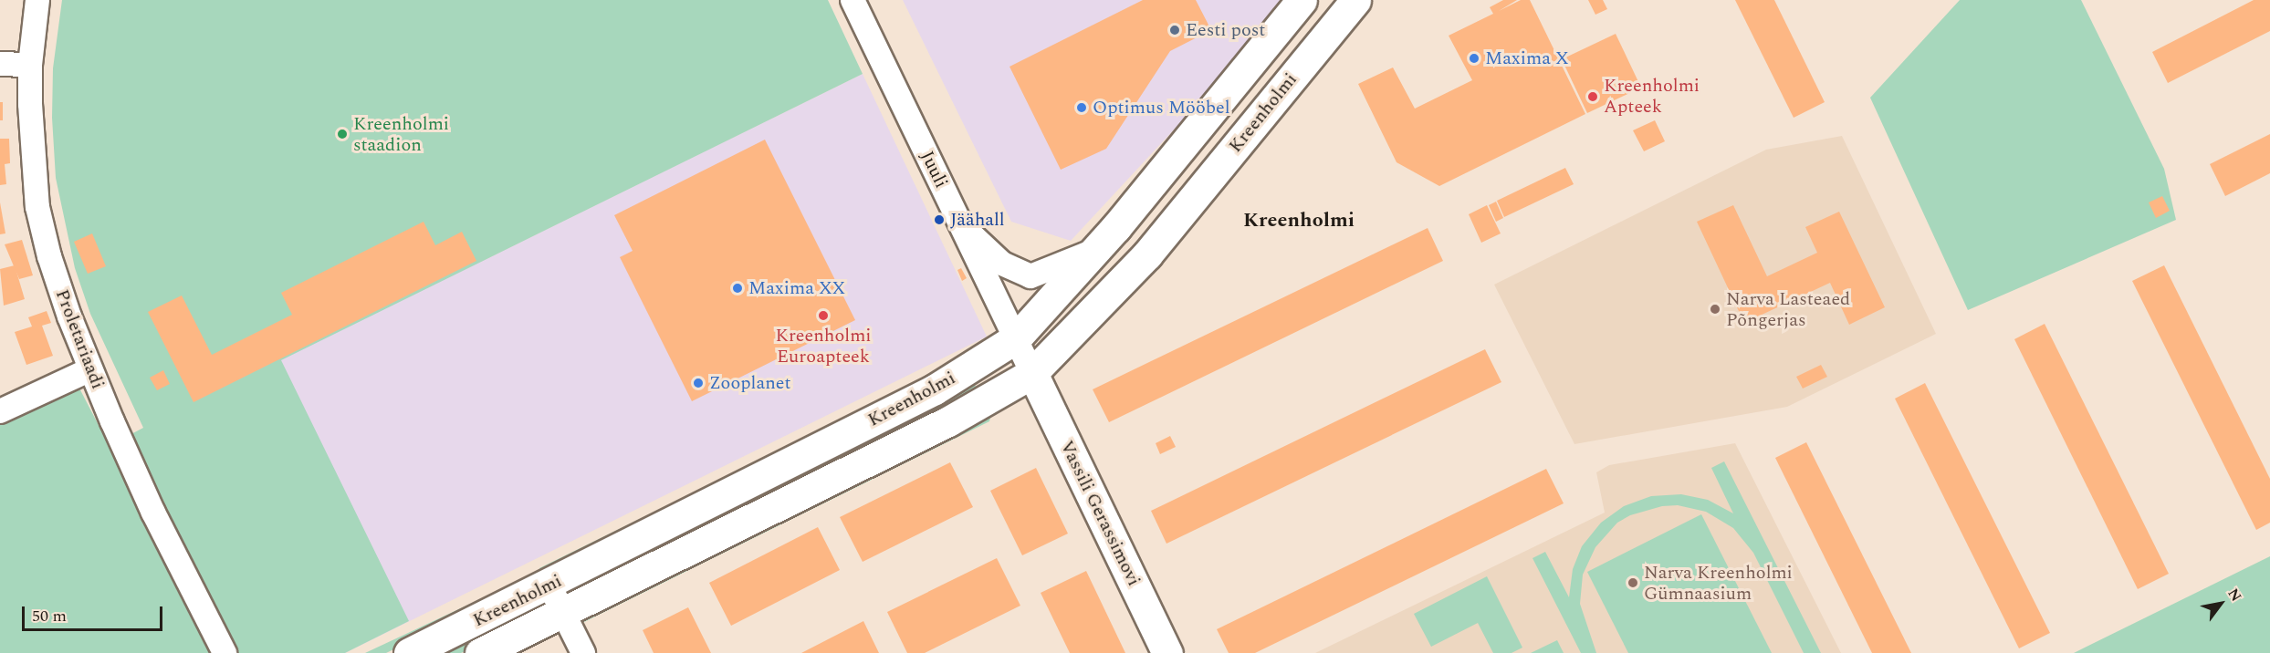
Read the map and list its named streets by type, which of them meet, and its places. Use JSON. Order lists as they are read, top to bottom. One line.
{"streets":{"main road":["Kreenholmi","Vassili Gerassimovi"],"street":["Juuli","Proletariaadi"]},"crossings":[["Kreenholmi","Juuli"],["Kreenholmi","Vassili Gerassimovi"],["Juuli","Vassili Gerassimovi"]],"districts":["Kreenholmi"],"places":["Eesti post","Maxima X","Kreenholmi Apteek","Optimus Mööbel","Kreenholmi staadion","Jäähall","Maxima XX","Narva Lasteaed Põngerjas","Kreenholmi Euroapteek","Zooplanet","Narva Kreenholmi Gümnaasium"],"scale_bar":"50 m","north":"top right"}
